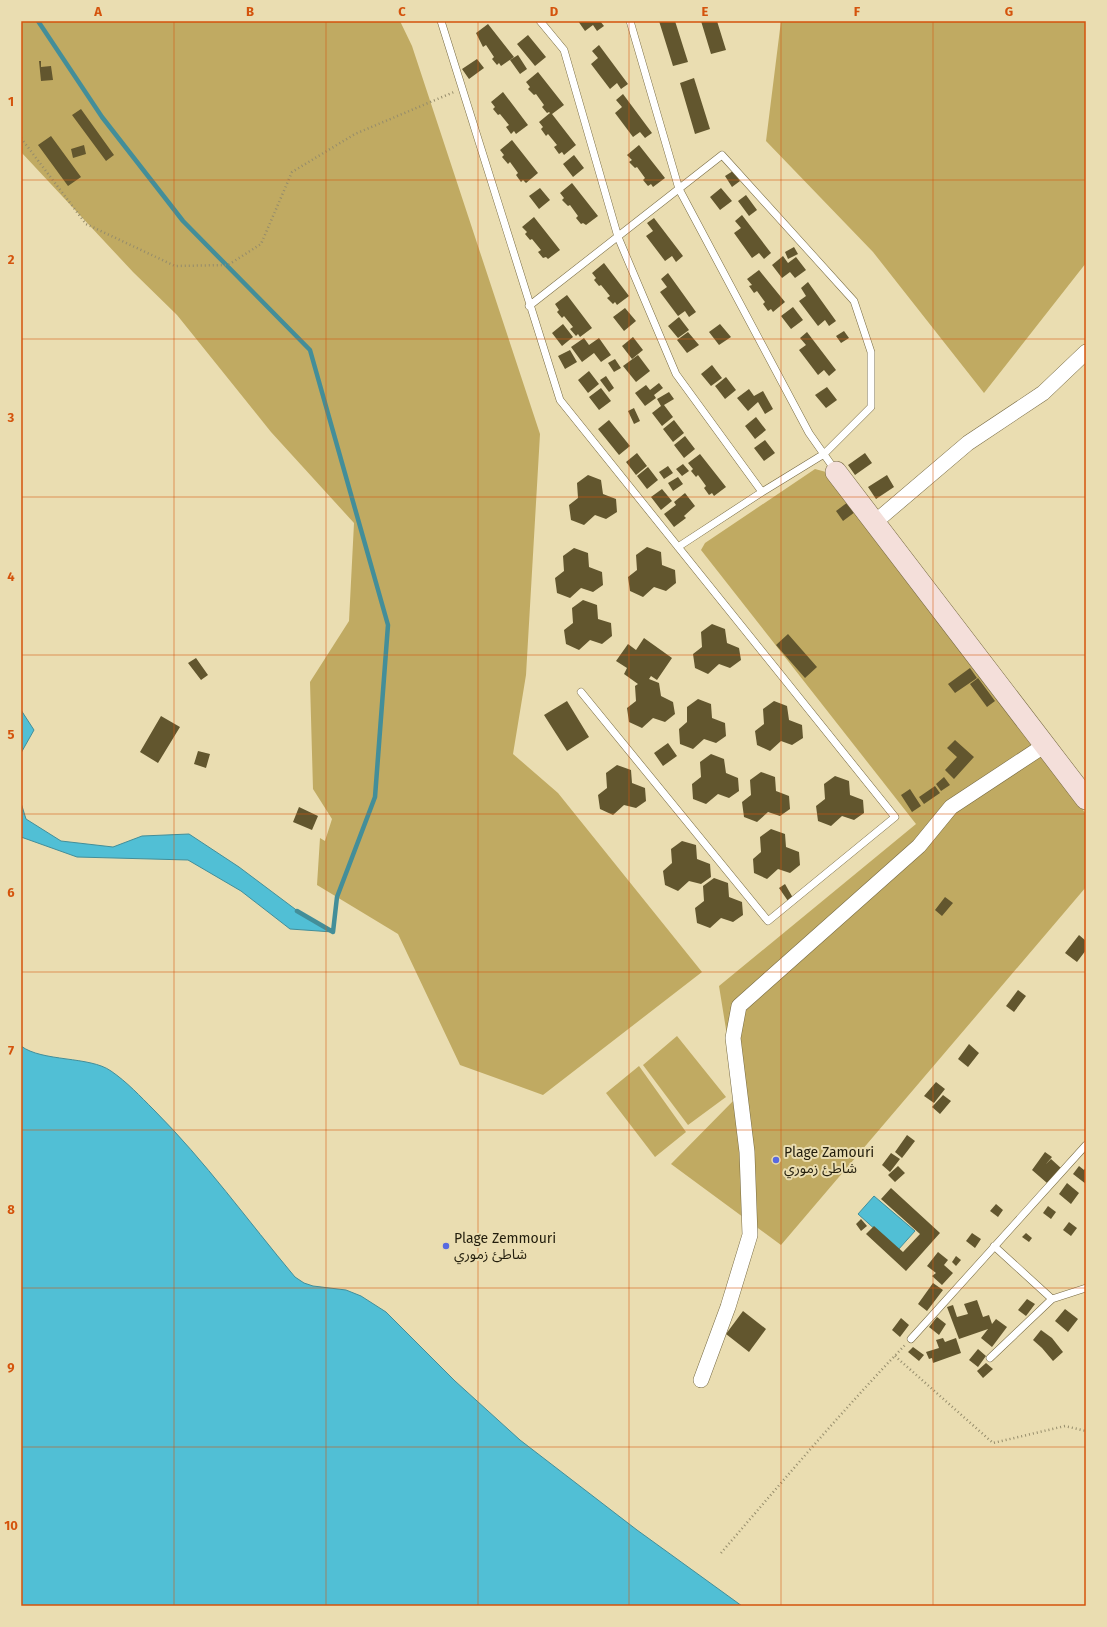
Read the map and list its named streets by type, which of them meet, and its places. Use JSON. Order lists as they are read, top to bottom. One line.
{"places":["Plage Zamouri شاطئ زموري","Plage Zemmouri شاطئ زموري"],"grid":{"columns":["A","B","C","D","E","F","G"],"rows":["1","2","3","4","5","6","7","8","9","10"]}}
